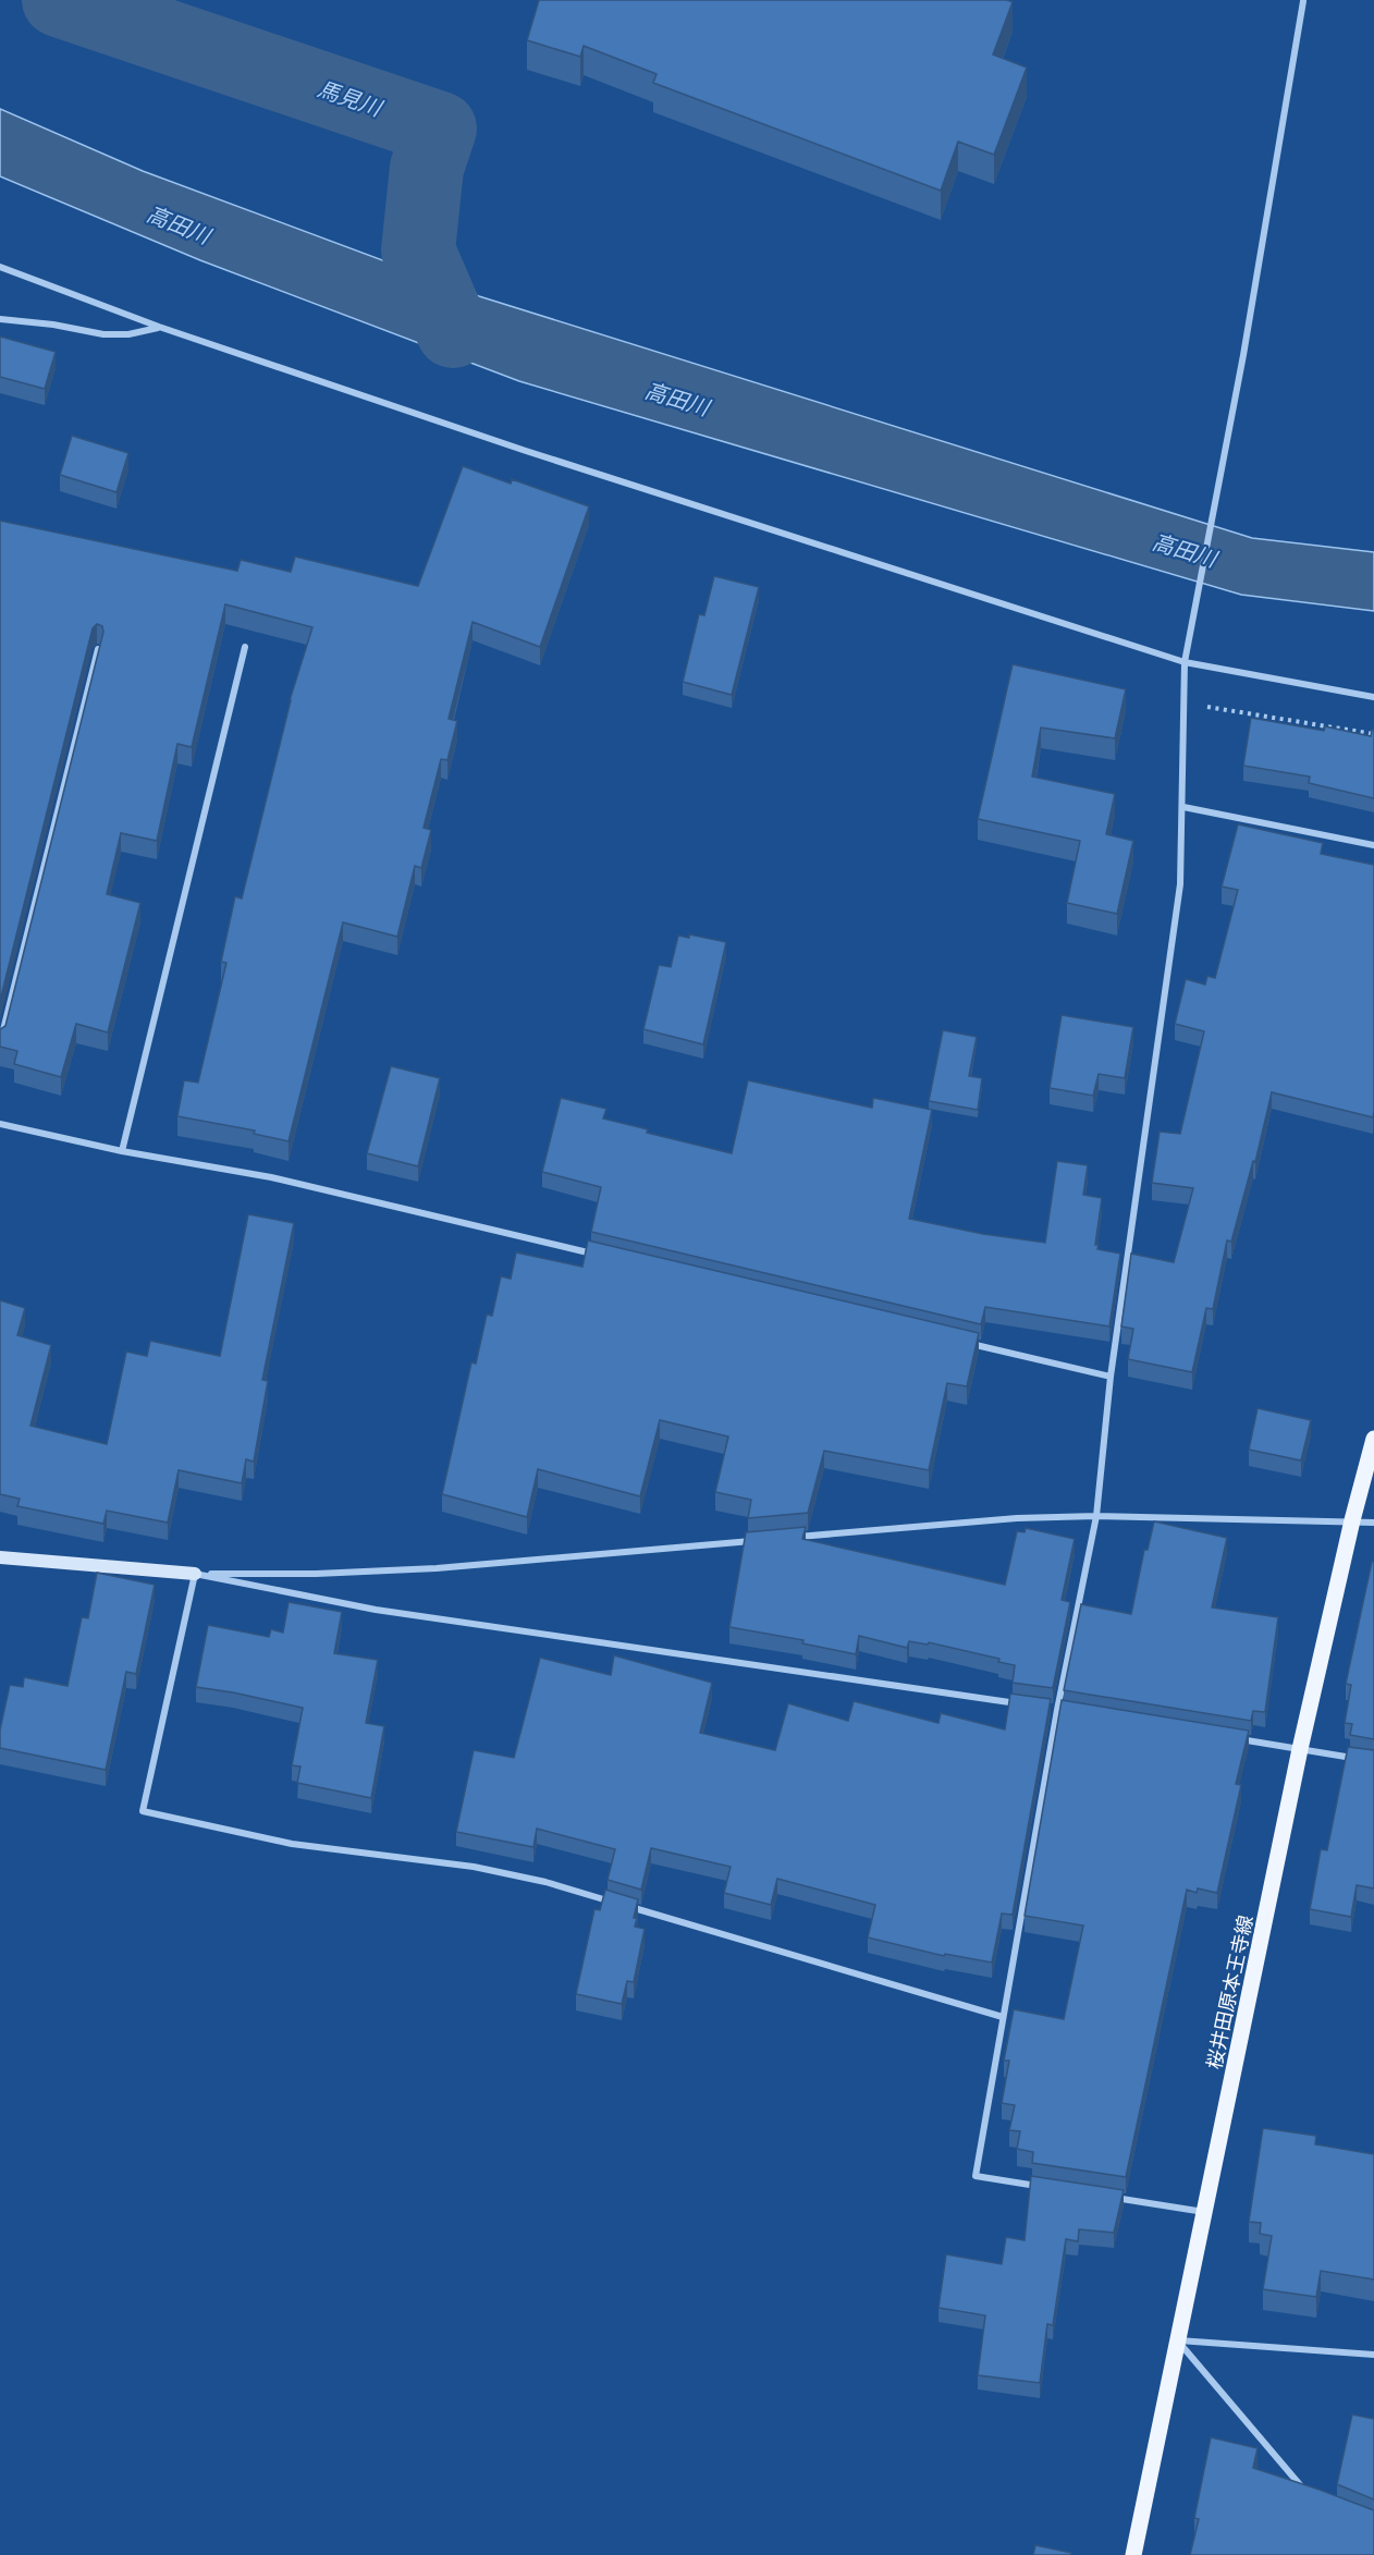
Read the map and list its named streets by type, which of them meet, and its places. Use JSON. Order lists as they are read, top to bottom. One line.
{"streets":{"main road":["桜井田原本王寺線"]},"water":["馬見川","高田川"]}
